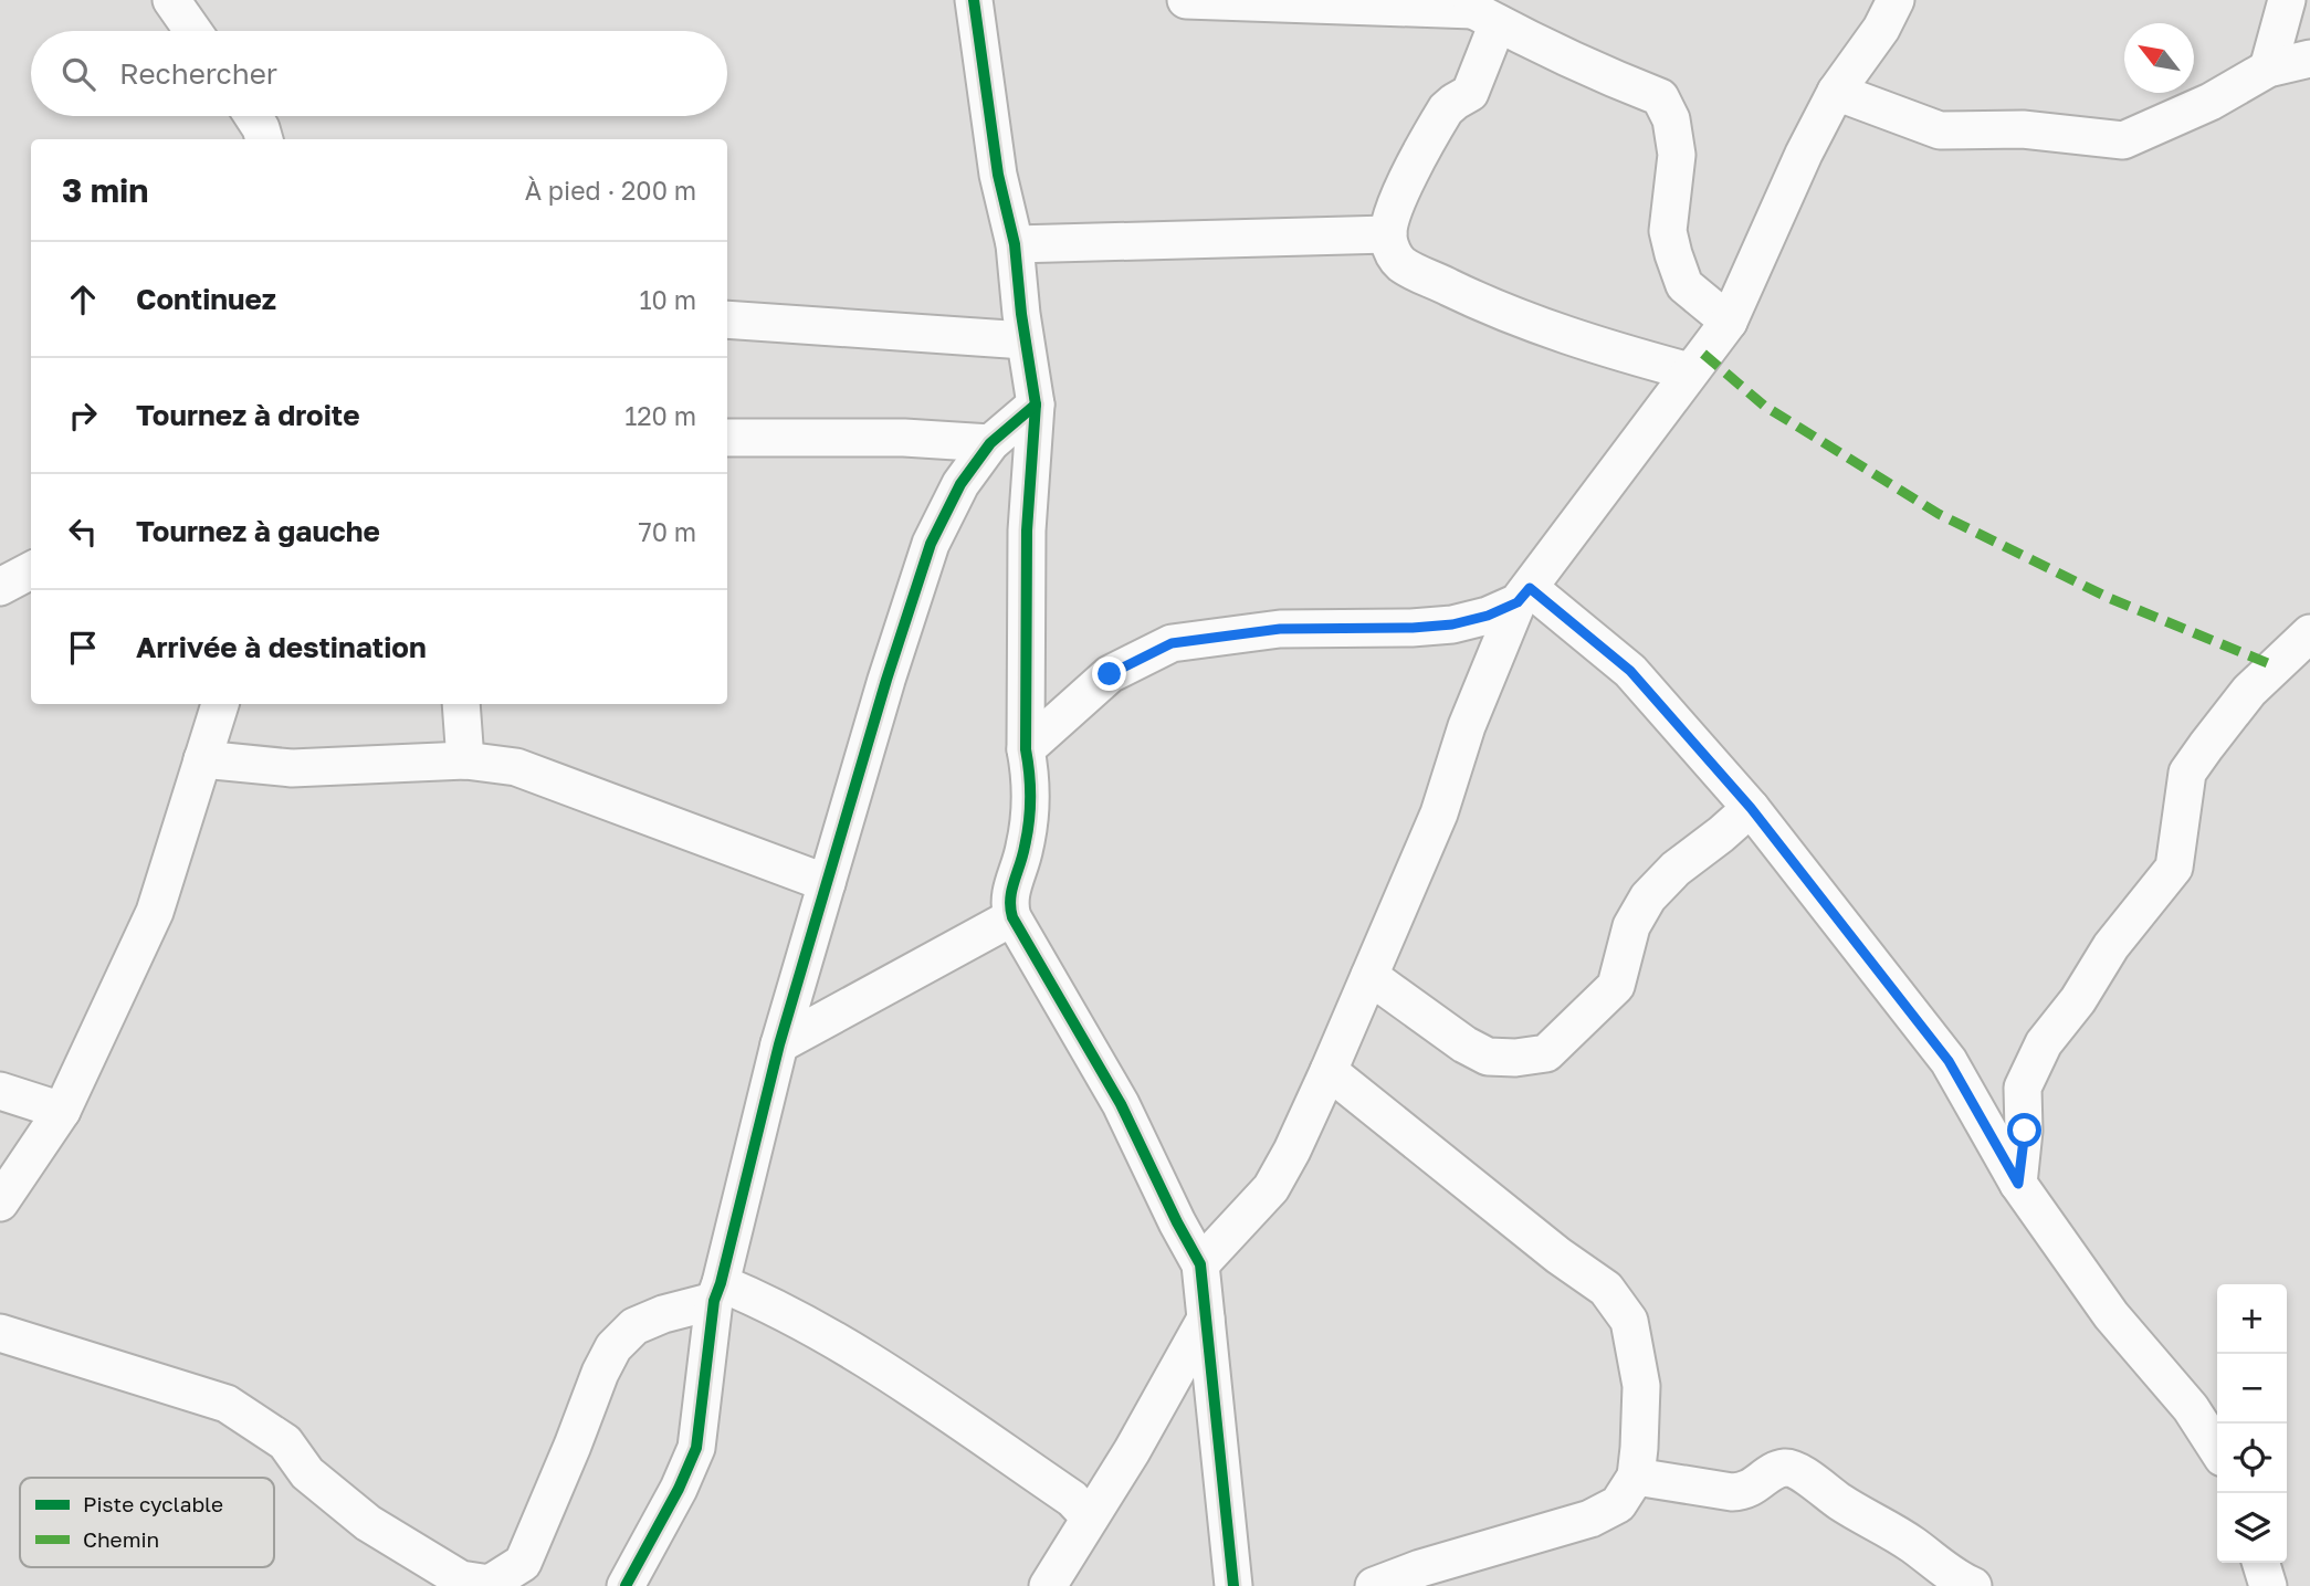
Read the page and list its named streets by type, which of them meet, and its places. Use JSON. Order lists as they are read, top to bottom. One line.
{"legend":["Piste cyclable","Chemin"],"north":"top left","page":{"search":"Rechercher","heading":["3 min","À pied · 200 m"],"list":[["Continuez","10 m"],["Tournez à droite","120 m"],["Tournez à gauche","70 m"],"Arrivée à destination"],"map_buttons":["+","−"]}}
